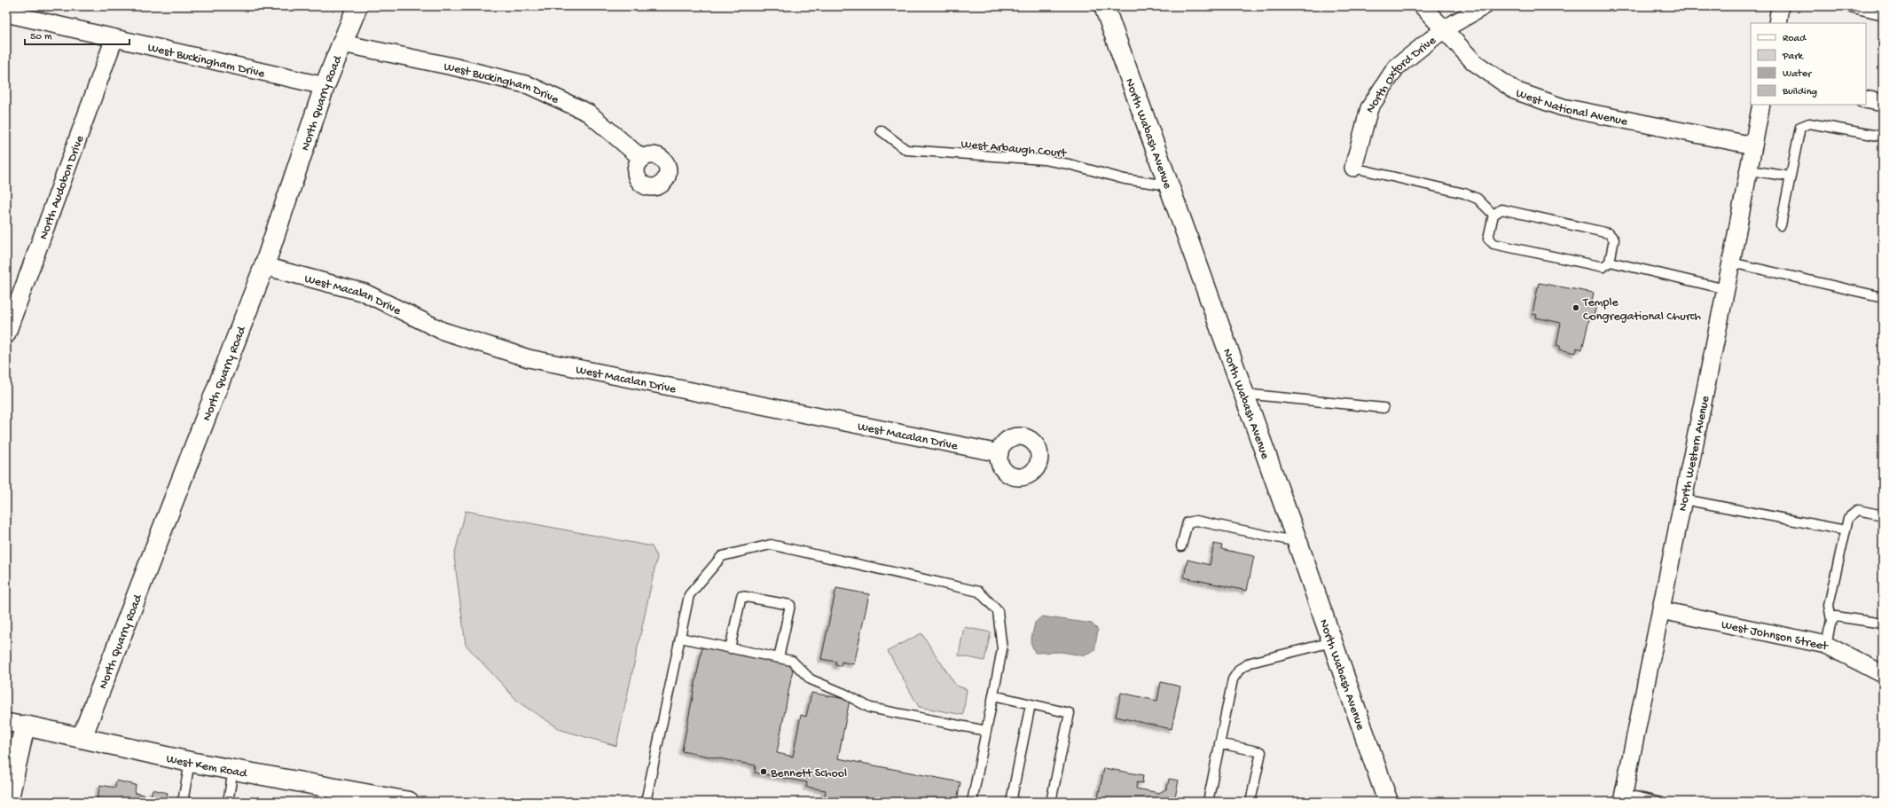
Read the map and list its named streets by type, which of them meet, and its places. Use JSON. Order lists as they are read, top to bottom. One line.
{"streets":{"street":["West Buckingham Drive","North Oxford Drive","North Quarry Road","West National Avenue","North Wabash Avenue","North Audobon Drive","West Macalan Drive","North Western Avenue","West Johnson Street","West Kem Road"],"lane":["West Arbaugh Court"]},"crossings":[["West Buckingham Drive","North Quarry Road"],["West Buckingham Drive","North Audobon Drive"],["North Oxford Drive","West National Avenue"],["North Quarry Road","West Macalan Drive"],["North Quarry Road","West Kem Road"],["West National Avenue","North Western Avenue"],["North Wabash Avenue","West Arbaugh Court"],["North Western Avenue","West Johnson Street"]],"places":["Temple Congregational Church","Bennett School"],"legend":["Road","Park","Water","Building"],"scale_bar":"50 m"}
